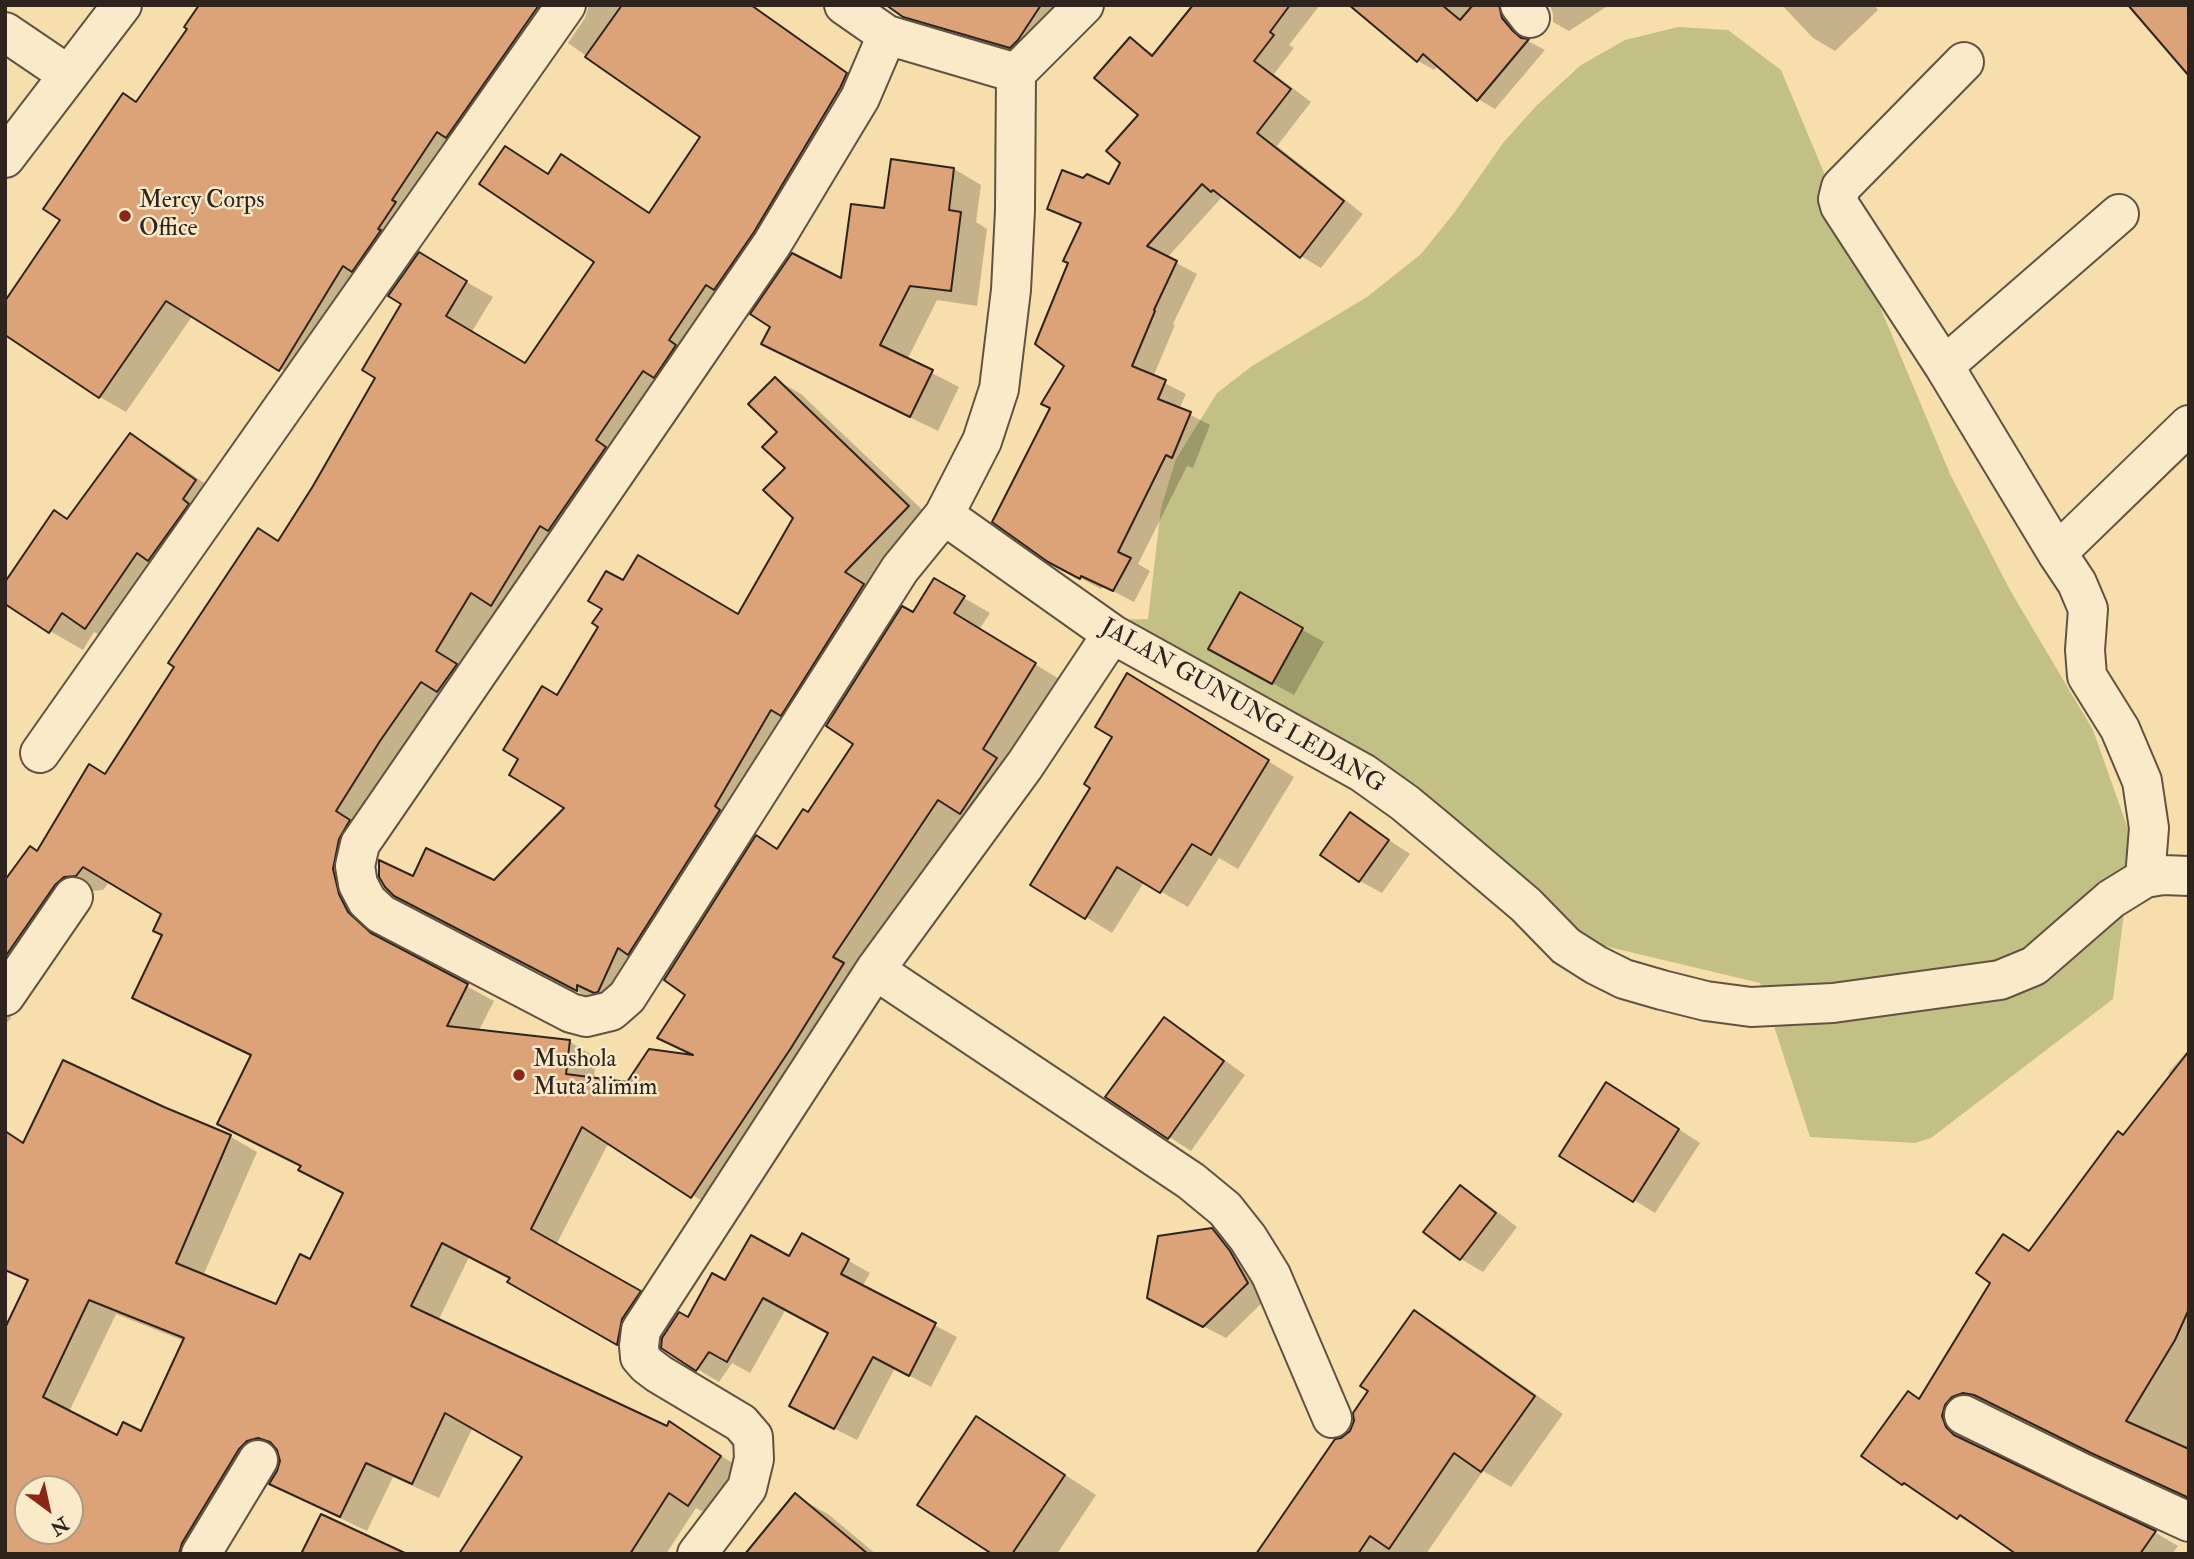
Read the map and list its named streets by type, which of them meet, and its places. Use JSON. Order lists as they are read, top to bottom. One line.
{"streets":{"street":["JALAN GUNUNG LEDANG"]},"places":["Mercy Corps Office","Mushola Muta'alimim"],"north":"bottom right"}
